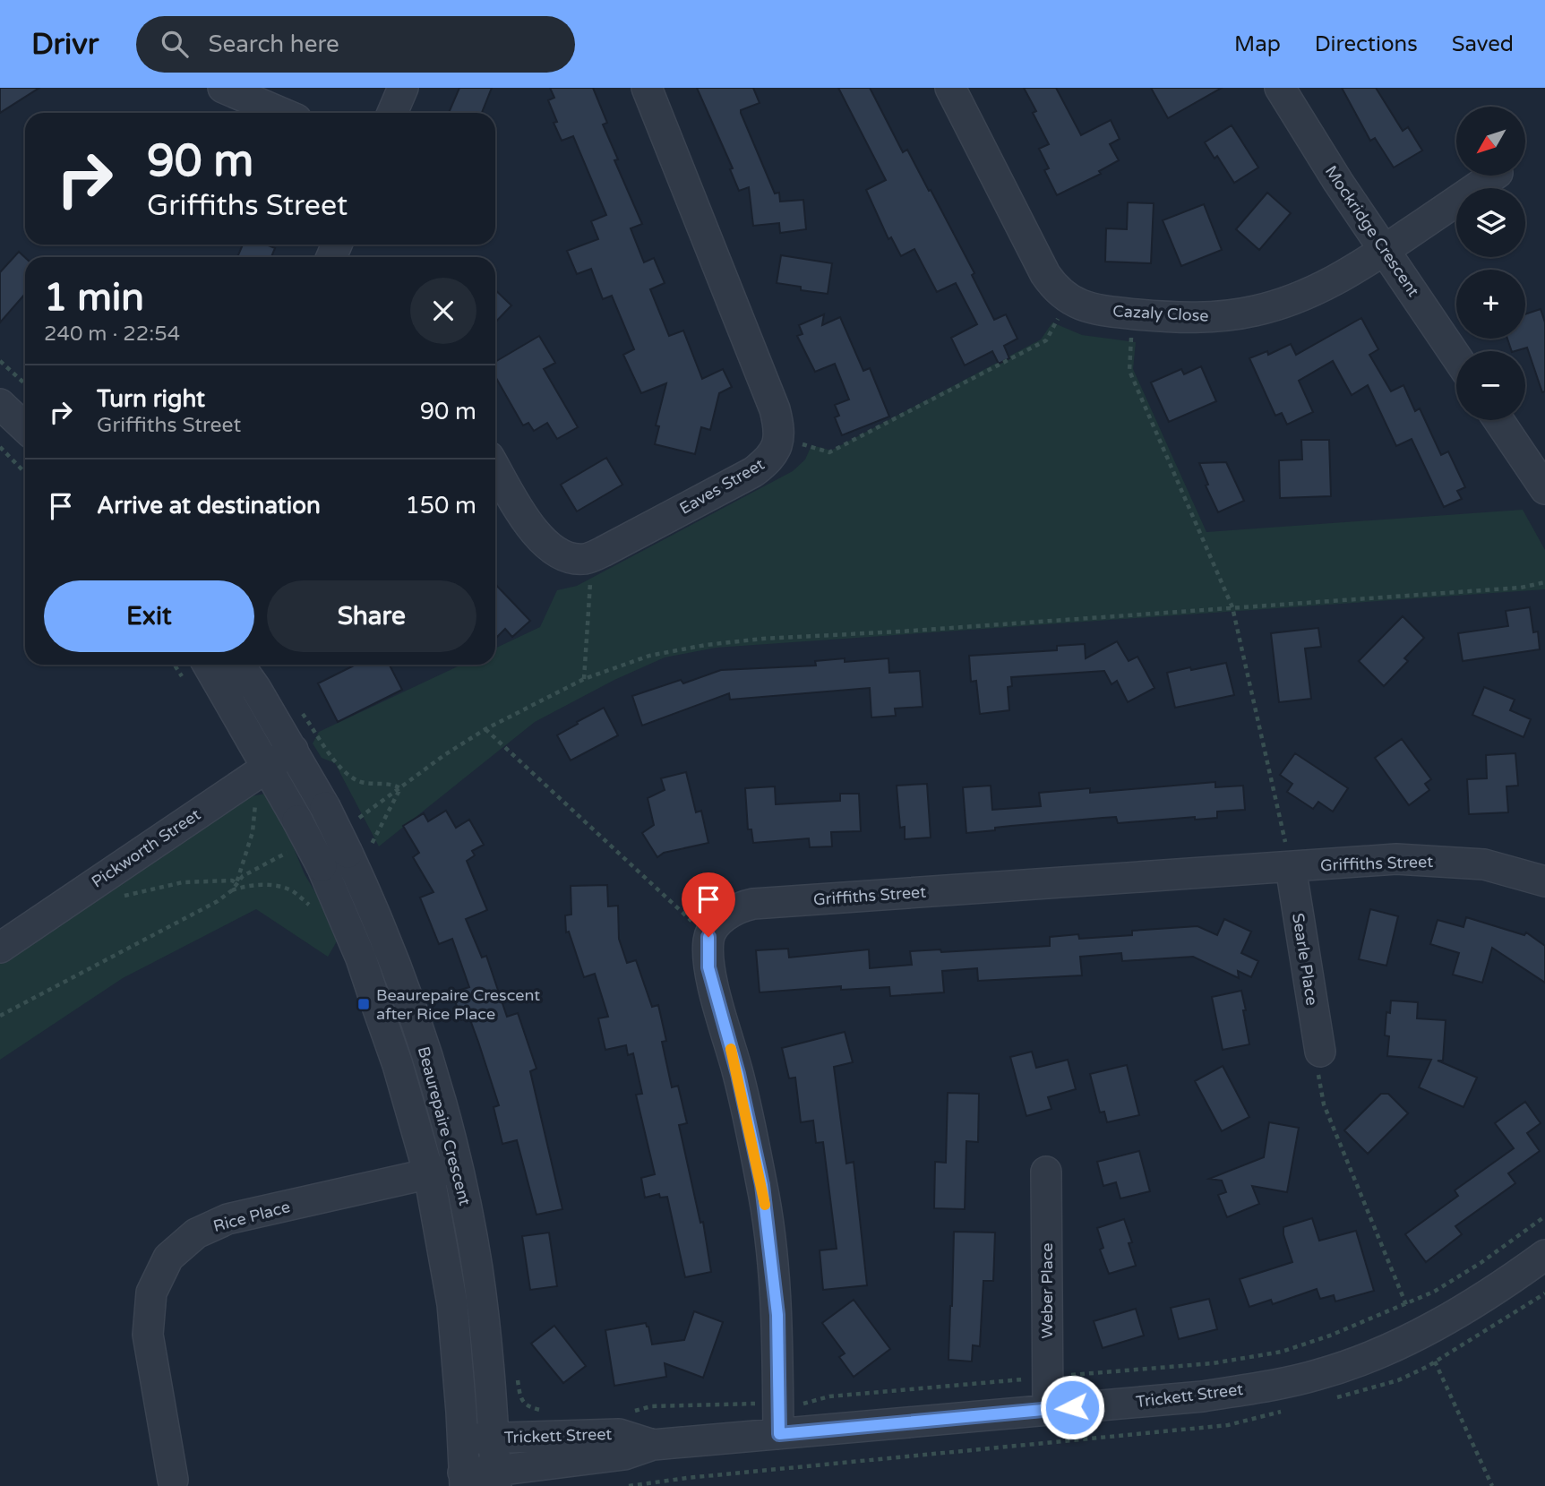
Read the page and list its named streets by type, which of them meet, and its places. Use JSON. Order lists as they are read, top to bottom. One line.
{"streets":{"street":["Mockridge Crescent","Cazaly Close","Eaves Street","Pickworth Street","Griffiths Street","Searle Place","Beaurepaire Crescent","Rice Place","Weber Place","Trickett Street"]},"crossings":[["Mockridge Crescent","Cazaly Close"],["Pickworth Street","Beaurepaire Crescent"],["Griffiths Street","Searle Place"],["Beaurepaire Crescent","Rice Place"],["Beaurepaire Crescent","Trickett Street"],["Weber Place","Trickett Street"]],"places":{"transit":["Beaurepaire Crescent after Rice Place"]},"north":"bottom left","page":{"header":"Drivr","search":"Search here","nav":["Map","Directions","Saved"],"map_buttons":["+","−"],"turn":["90 m","Griffiths Street"],"heading":["1 min","240 m · 22:54"],"list":[{"name":"Turn right","note":"Griffiths Street","value":"90 m"},{"name":"Arrive at destination","value":"150 m"}],"buttons":["Exit","Share"]}}
